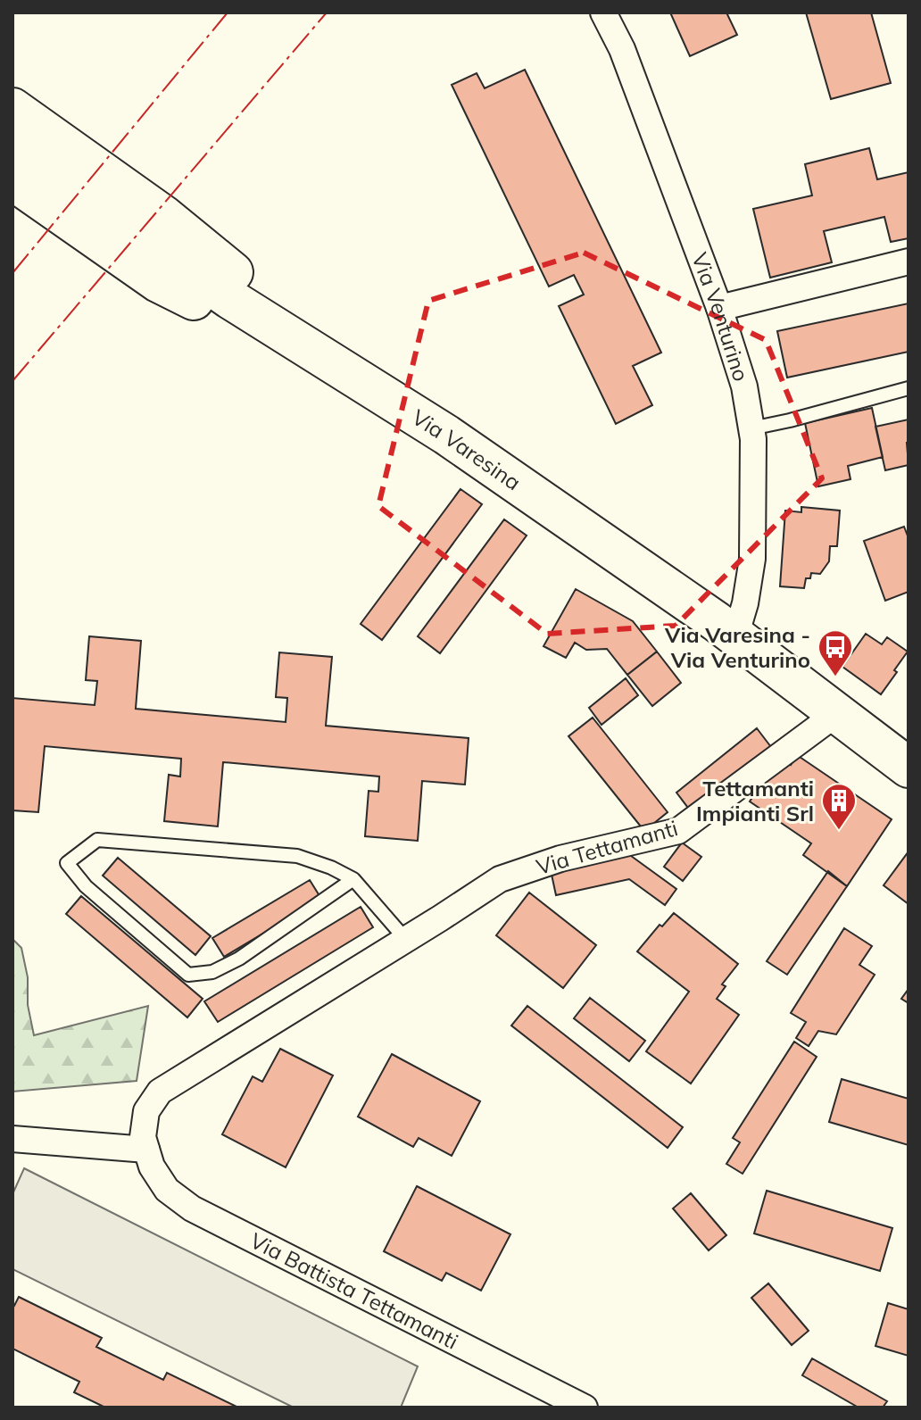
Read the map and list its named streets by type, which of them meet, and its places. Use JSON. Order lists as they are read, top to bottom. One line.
{"streets":{"main road":["Via Varesina"],"street":["Via Venturino","Via Tettamanti","Via Battista Tettamanti"]},"crossings":[["Via Venturino","Via Varesina"],["Via Varesina","Via Tettamanti"],["Via Tettamanti","Via Battista Tettamanti"]],"places":{"bus stop":["Via Varesina - Via Venturino"],"building":["Tettamanti Impianti Srl"]}}
